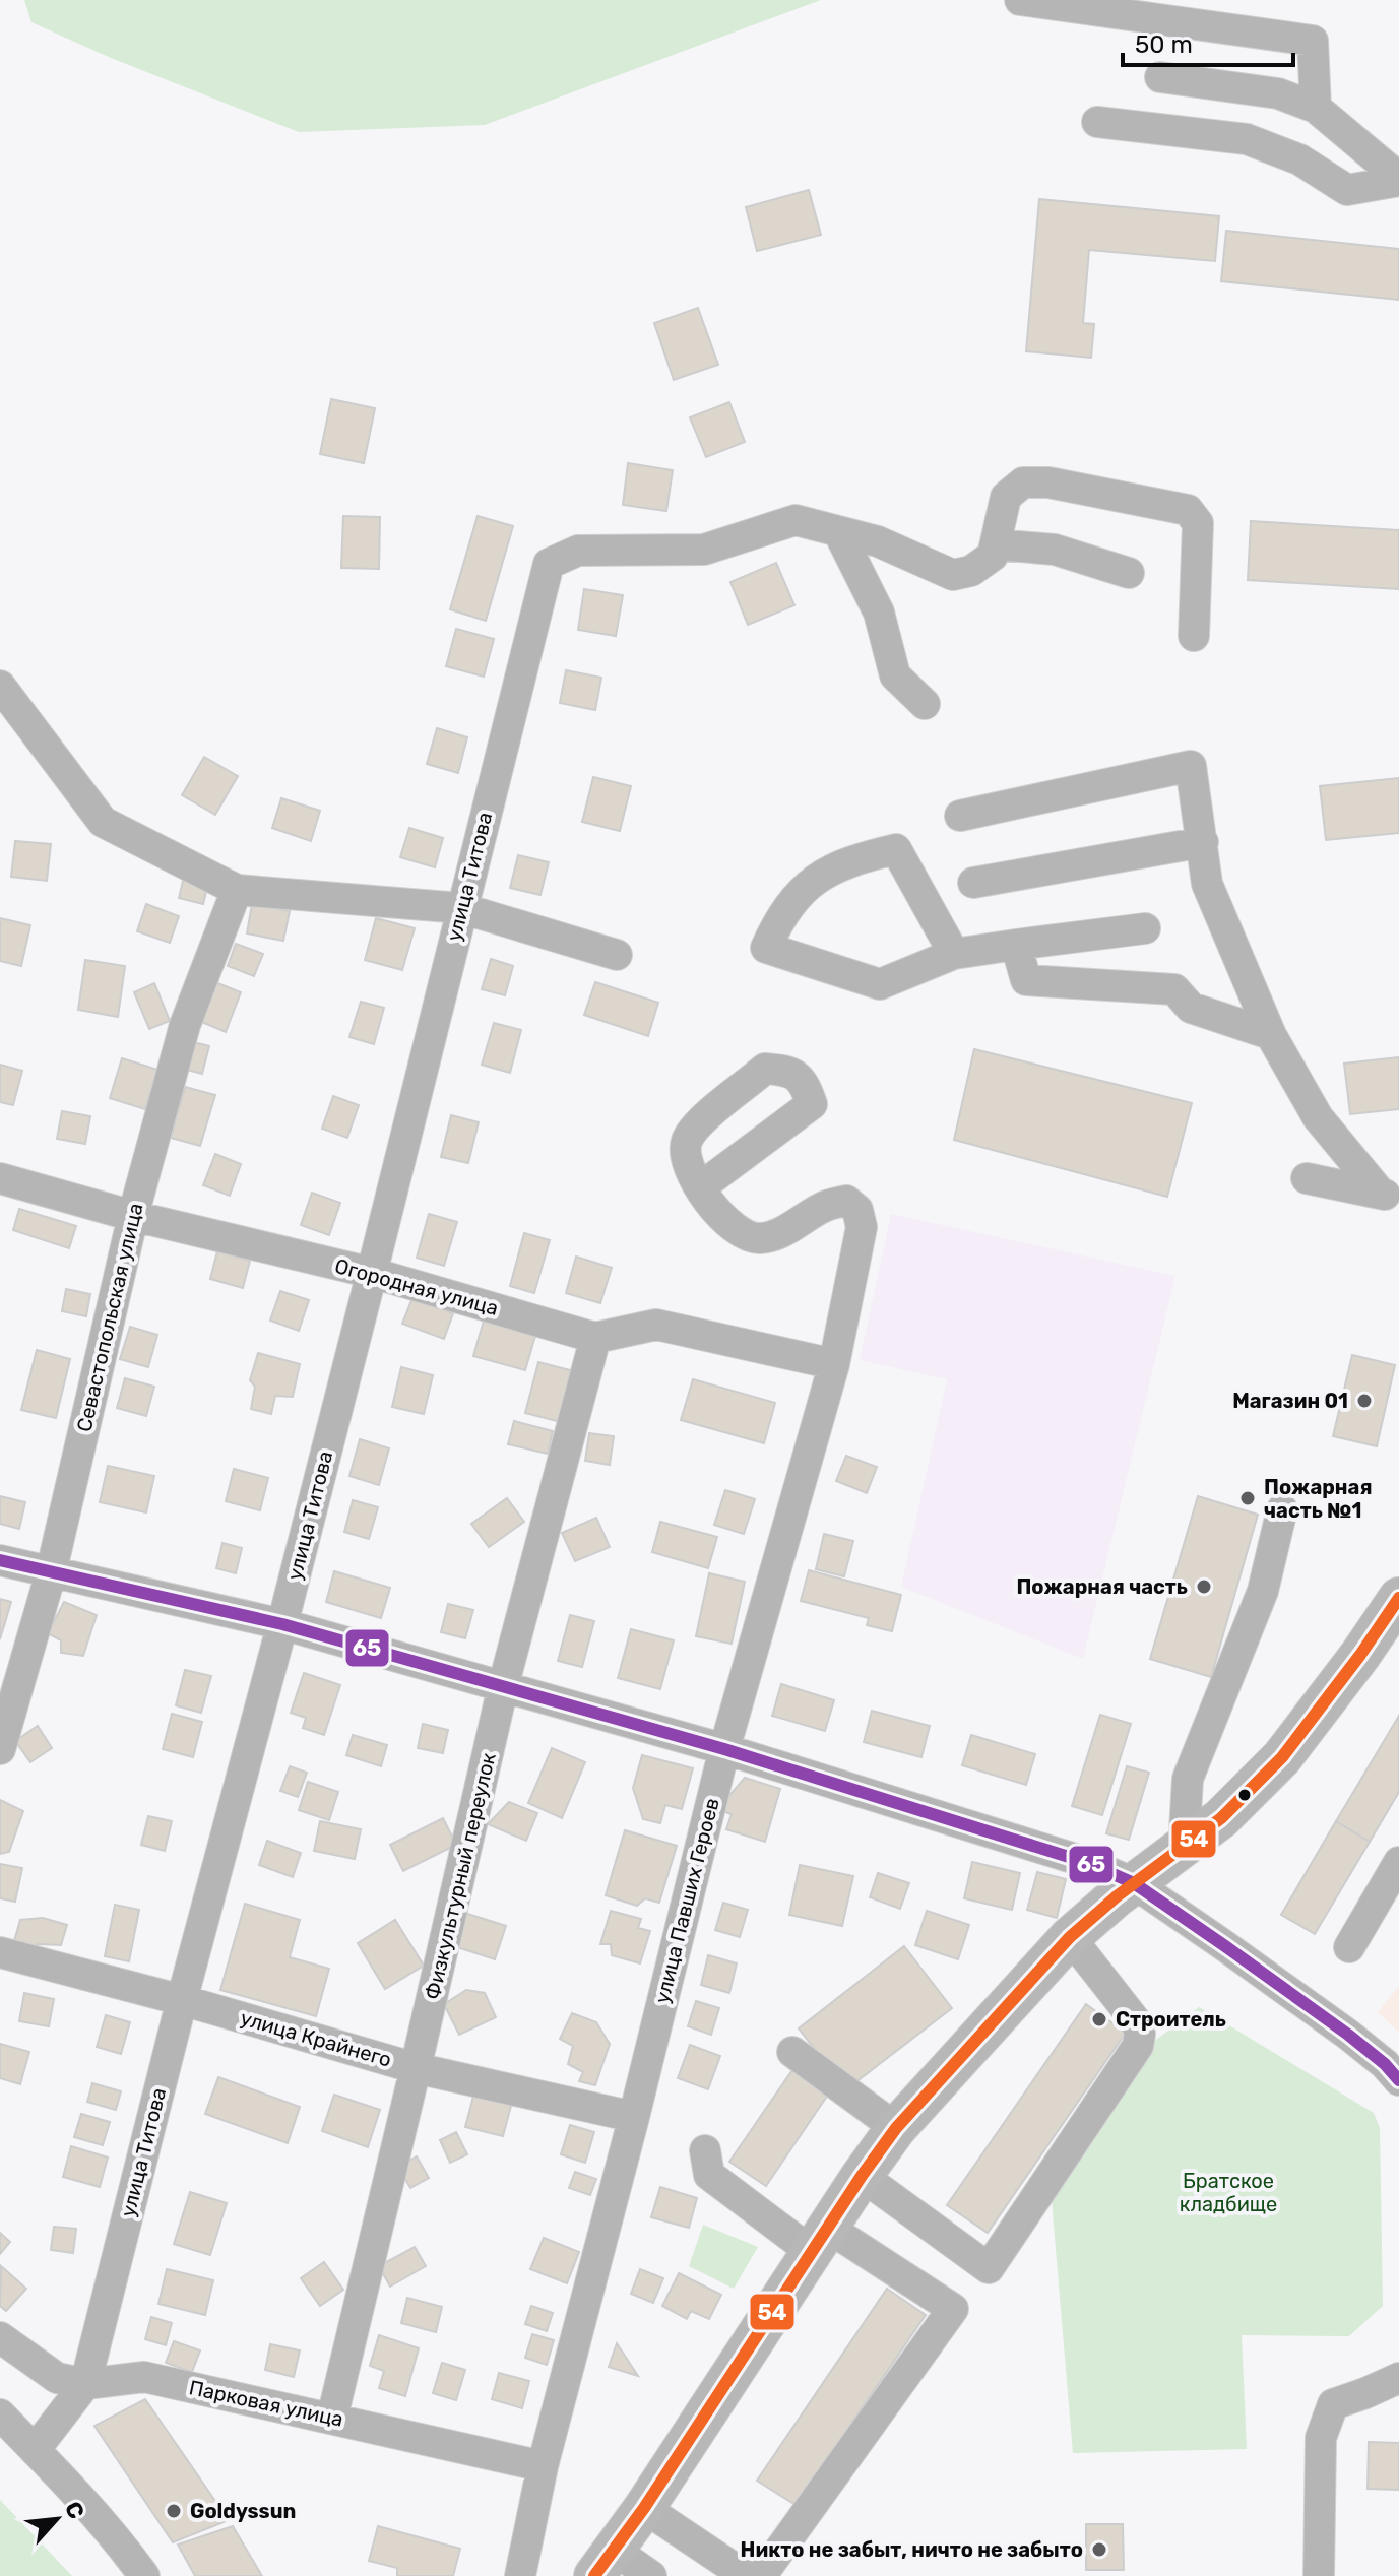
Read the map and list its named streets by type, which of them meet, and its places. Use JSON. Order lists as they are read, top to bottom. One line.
{"streets":{"street":["улица Титова","Огородная улица","Севастопольская улица","Физкультурный переулок","улица Павших Героев","улица Крайнего","Парковая улица"]},"crossings":[["улица Титова","Огородная улица"],["улица Титова","улица Крайнего"],["улица Титова","Парковая улица"],["Огородная улица","Севастопольская улица"],["Огородная улица","Физкультурный переулок"],["Огородная улица","улица Павших Героев"],["Физкультурный переулок","улица Крайнего"],["Физкультурный переулок","Парковая улица"],["улица Павших Героев","улица Крайнего"],["улица Павших Героев","Парковая улица"]],"parks":["Братское кладбище"],"places":["Магазин 01","Пожарная часть №1","Пожарная часть","Строитель","Goldyssun","Никто не забыт, ничто не забыто"],"lines":["transit line 65","transit line 54"],"scale_bar":"50 m","north":"top right"}
